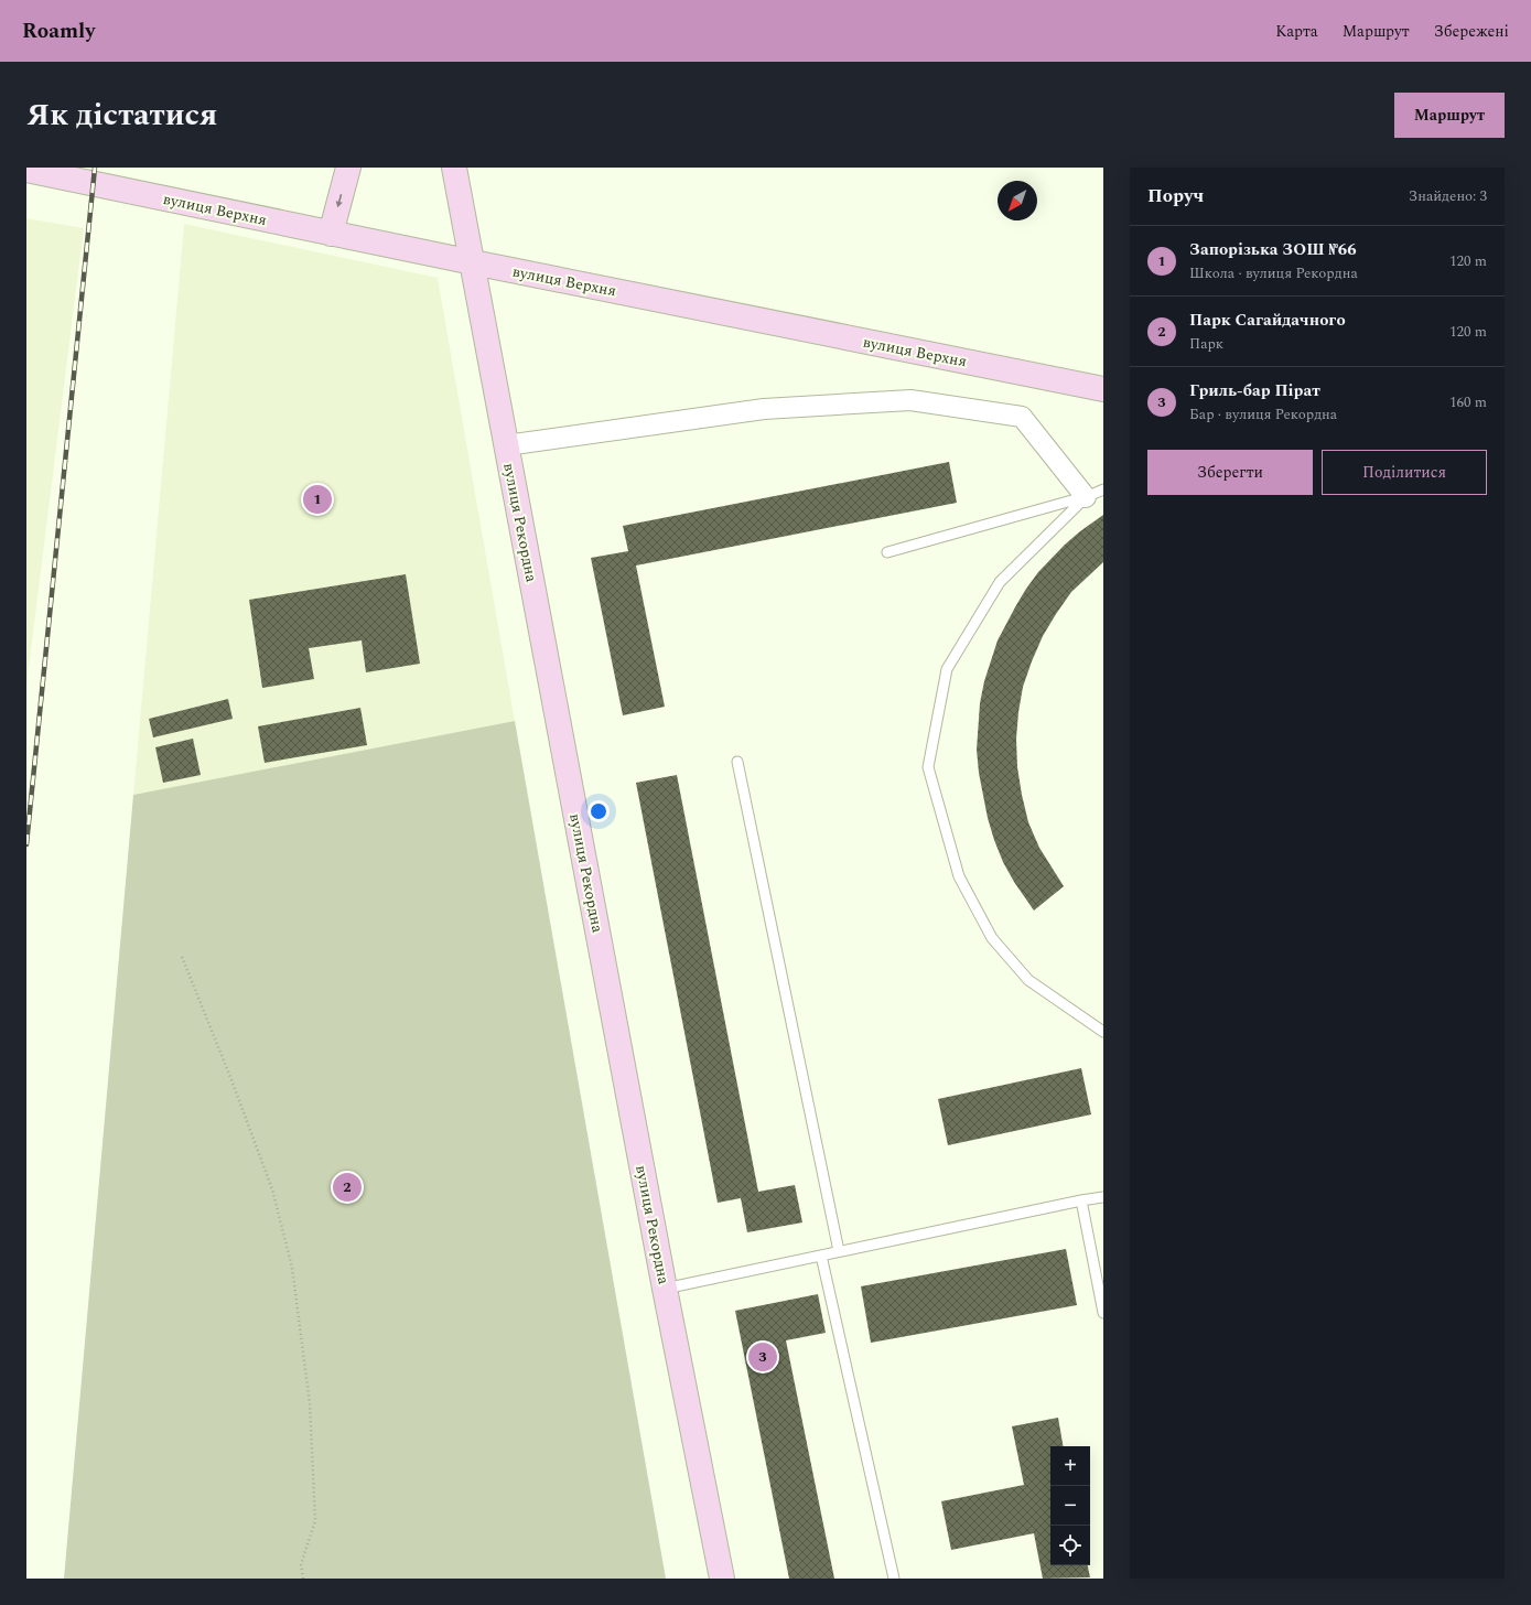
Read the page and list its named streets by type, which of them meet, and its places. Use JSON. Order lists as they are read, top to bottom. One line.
{"streets":{"street":["вулиця Верхня","вулиця Рекордна"]},"crossings":[["вулиця Верхня","вулиця Рекордна"]],"north":"bottom left","page":{"header":"Roamly","nav":["Карта","Маршрут","Збережені"],"title":"Як дістатися","buttons":["Маршрут",["Зберегти","Поділитися"]],"heading":["Поруч","Знайдено: 3"],"list":[{"mark":"1","name":"Запорізька ЗОШ №66","note":"Школа · вулиця Рекордна","value":"120 m"},{"mark":"2","name":"Парк Сагайдачного","note":"Парк","value":"120 m"},{"mark":"3","name":"Гриль-бар Пірат","note":"Бар · вулиця Рекордна","value":"160 m"}],"pins":["1","2","3"],"map_buttons":["+","−"]}}
